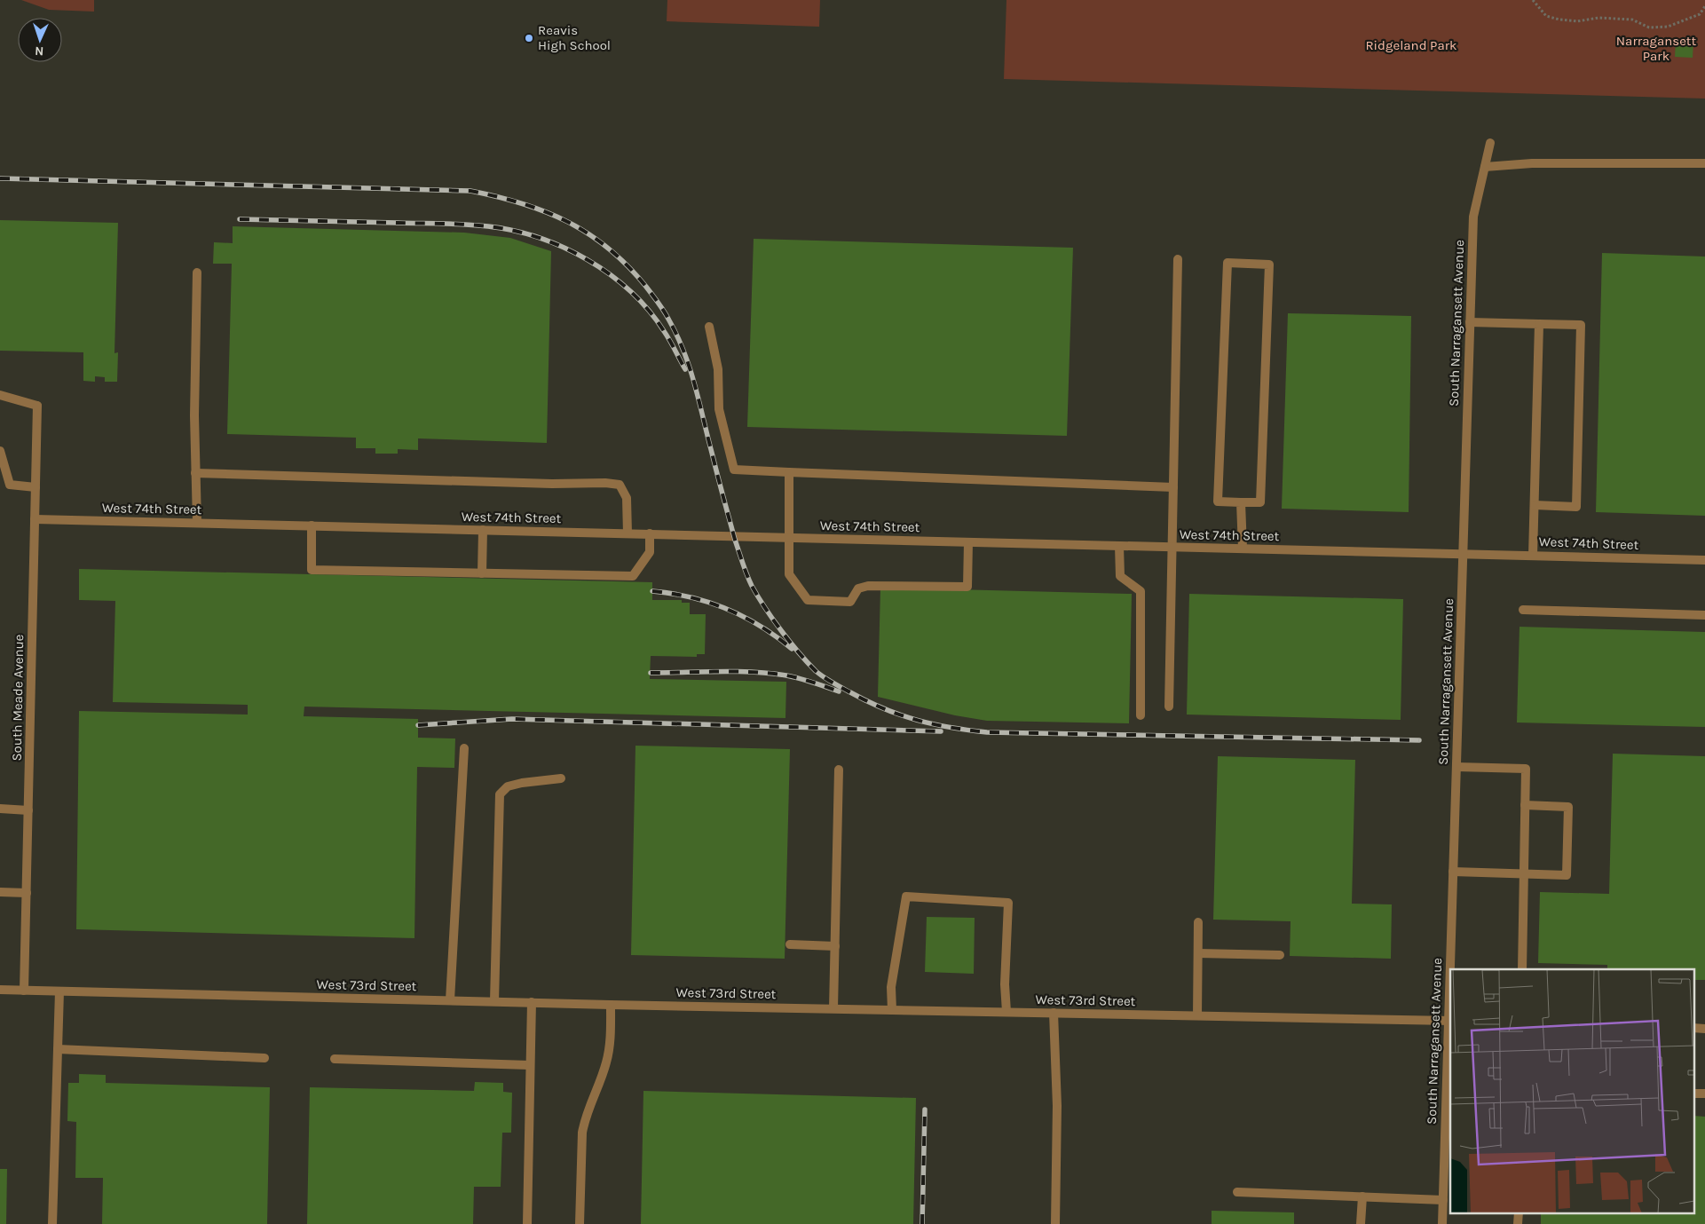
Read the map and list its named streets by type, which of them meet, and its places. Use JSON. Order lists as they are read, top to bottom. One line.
{"streets":{"street":["South Narragansett Avenue","West 74th Street","South Meade Avenue","West 73rd Street"]},"crossings":[["South Narragansett Avenue","West 74th Street"],["South Narragansett Avenue","West 73rd Street"],["West 74th Street","South Meade Avenue"],["South Meade Avenue","West 73rd Street"]],"parks":["Narragansett Park","Ridgeland Park"],"places":["Reavis High School"],"north":"bottom"}
